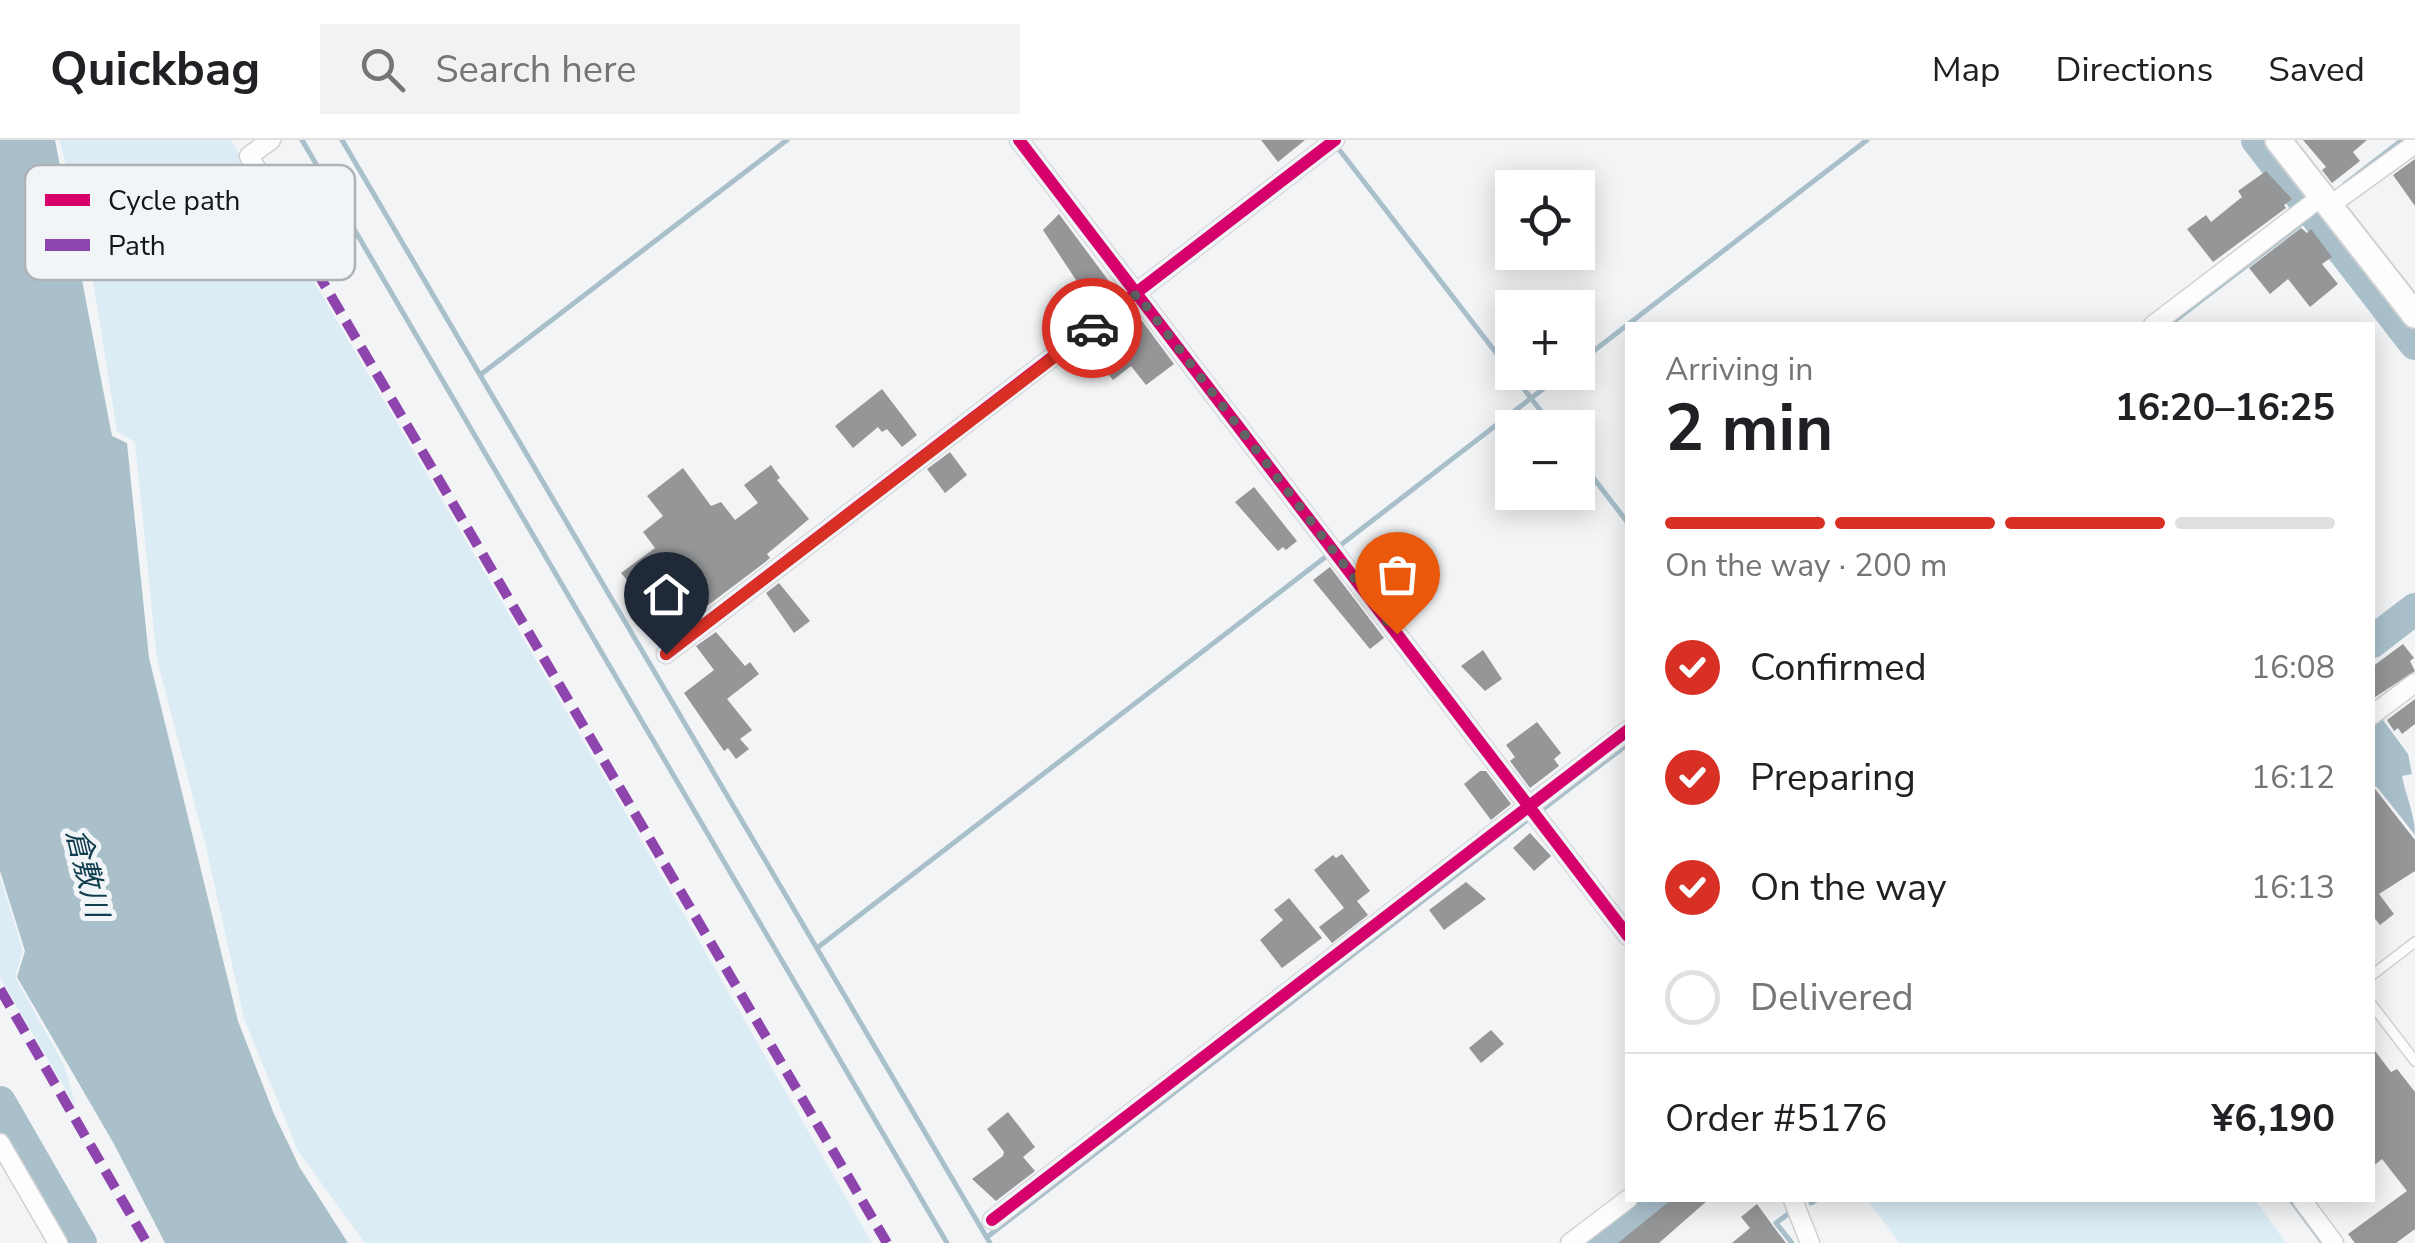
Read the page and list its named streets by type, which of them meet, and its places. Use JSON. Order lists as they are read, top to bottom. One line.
{"water":["倉敷川"],"legend":["Cycle path","Path"],"page":{"header":"Quickbag","search":"Search here","nav":["Map","Directions","Saved"],"map_buttons":["+","−"],"heading":["2 min","Arriving in","16:20–16:25"],"panel":["Order #5176","¥6,190"],"bar":"On the way · 200 m","list":[["Confirmed","16:08"],["Preparing","16:12"],["On the way","16:13"],"Delivered"]}}
